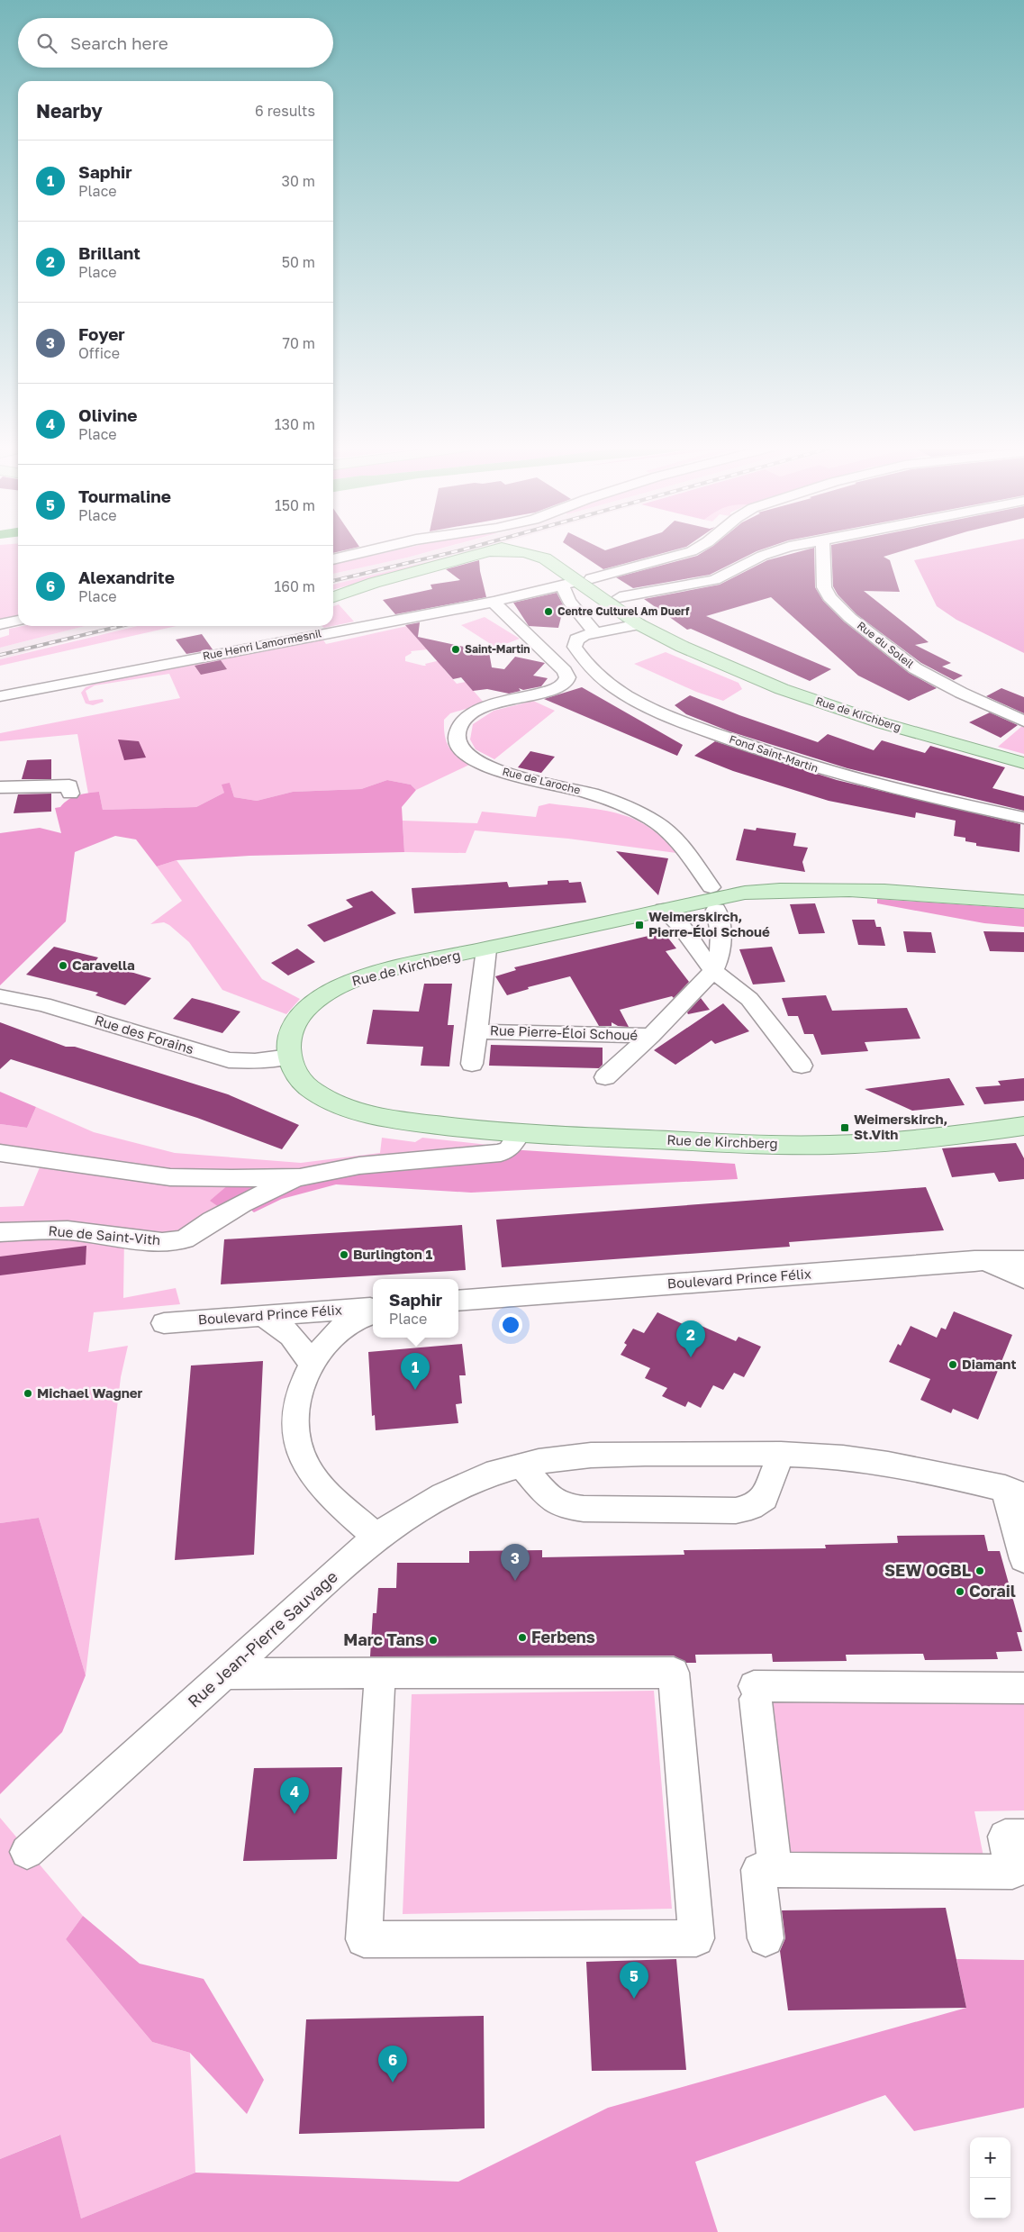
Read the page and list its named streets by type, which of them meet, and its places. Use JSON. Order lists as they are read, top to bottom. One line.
{"streets":{"main road":["Rue de Kirchberg"],"street":["Rue Henri Lamormesnil","Rue du Soleil","Fond Saint-Martin","Rue de Laroche","Rue Pierre-Éloi Schoué","Rue des Forains","Rue de Saint-Vith","Boulevard Prince Félix","Rue Jean-Pierre Sauvage"]},"crossings":[["Rue Henri Lamormesnil","Rue de Kirchberg"],["Rue Henri Lamormesnil","Rue de Laroche"],["Rue de Kirchberg","Fond Saint-Martin"],["Rue de Kirchberg","Rue Pierre-Éloi Schoué"],["Rue de Kirchberg","Rue des Forains"],["Rue de Kirchberg","Rue de Saint-Vith"]],"places":{"other":["Centre Culturel Am Duerf","Saint-Martin","Caravella","Burlington 1","Diamant","Michael Wagner","SEW OGBL","Corail","Ferbens","Marc Tans"],"transit":["Weimerskirch, Pierre-Éloi Schoué","Weimerskirch, St.Vith"]},"page":{"search":"Search here","heading":["Nearby","6 results"],"list":[{"mark":"1","name":"Saphir","note":"Place","value":"30 m"},{"mark":"2","name":"Brillant","note":"Place","value":"50 m"},{"mark":"3","name":"Foyer","note":"Office","value":"70 m"},{"mark":"4","name":"Olivine","note":"Place","value":"130 m"},{"mark":"5","name":"Tourmaline","note":"Place","value":"150 m"},{"mark":"6","name":"Alexandrite","note":"Place","value":"160 m"}],"popup":["Saphir","Place"],"pins":["2","1","3","4","5","6"],"map_buttons":["+","−"]}}
